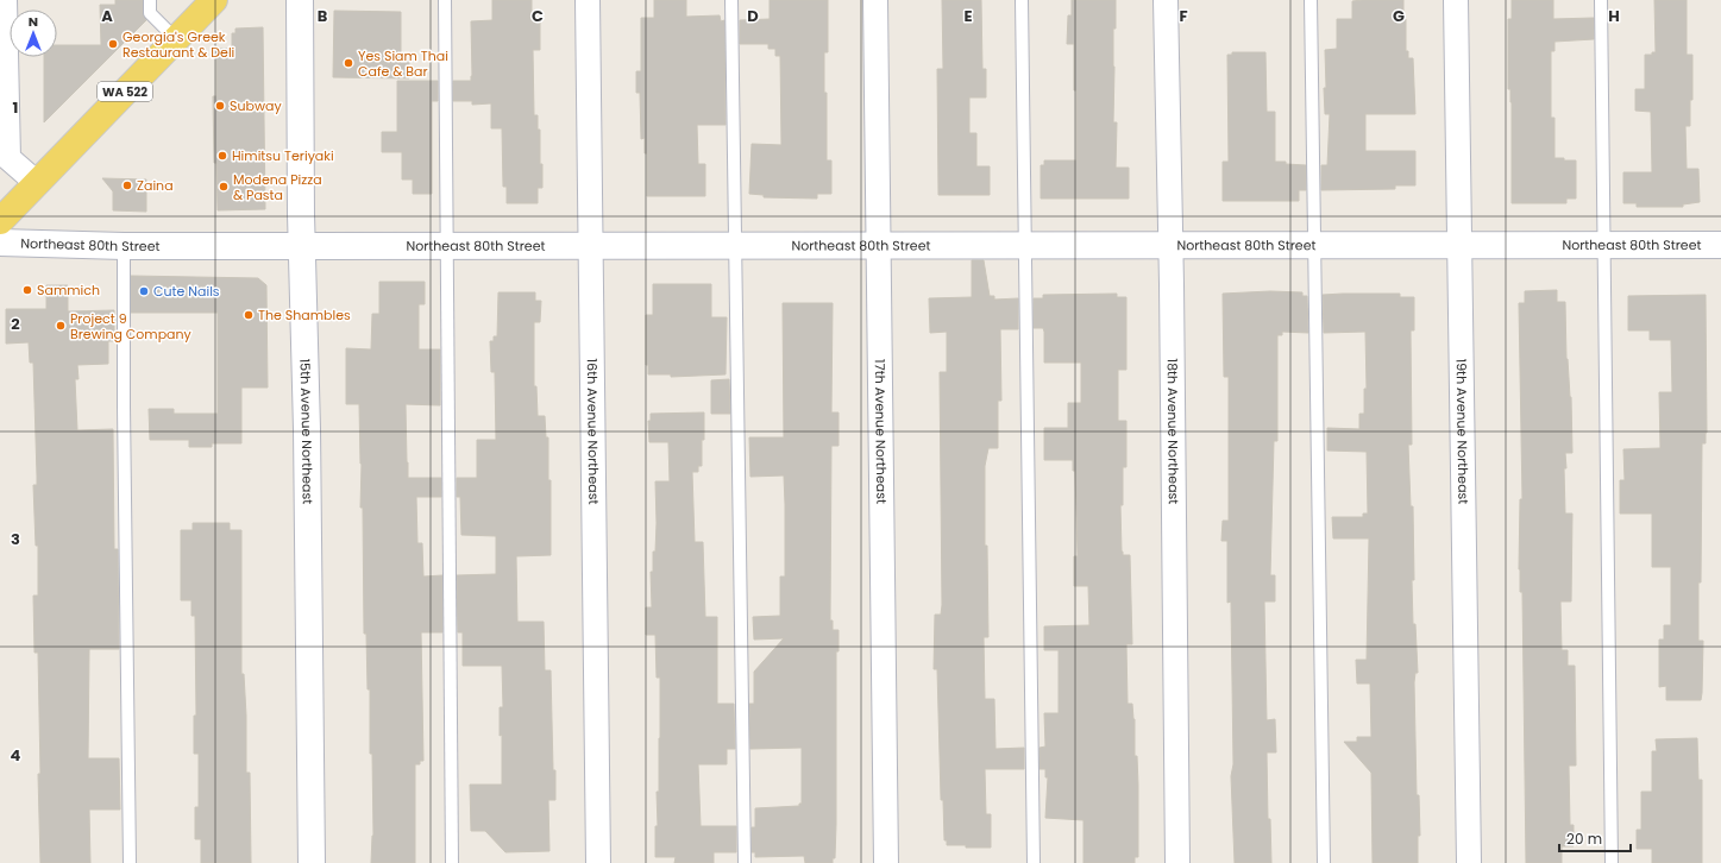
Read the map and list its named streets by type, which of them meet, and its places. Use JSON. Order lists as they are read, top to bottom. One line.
{"streets":{"main road":["WA 522"],"street":["Northeast 80th Street","15th Avenue Northeast","16th Avenue Northeast","17th Avenue Northeast","18th Avenue Northeast","19th Avenue Northeast"]},"crossings":[["Northeast 80th Street","15th Avenue Northeast"],["Northeast 80th Street","16th Avenue Northeast"],["Northeast 80th Street","17th Avenue Northeast"],["Northeast 80th Street","18th Avenue Northeast"],["Northeast 80th Street","19th Avenue Northeast"]],"places":["Georgia's Greek Restaurant & Deli","Yes Siam Thai Cafe & Bar","Subway","Himitsu Teriyaki","Zaina","Modena Pizza & Pasta","Sammich","Cute Nails","The Shambles","Project 9 Brewing Company"],"scale_bar":"20 m","north":"top","grid":{"columns":["A","B","C","D","E","F","G","H"],"rows":["1","2","3","4"]}}
